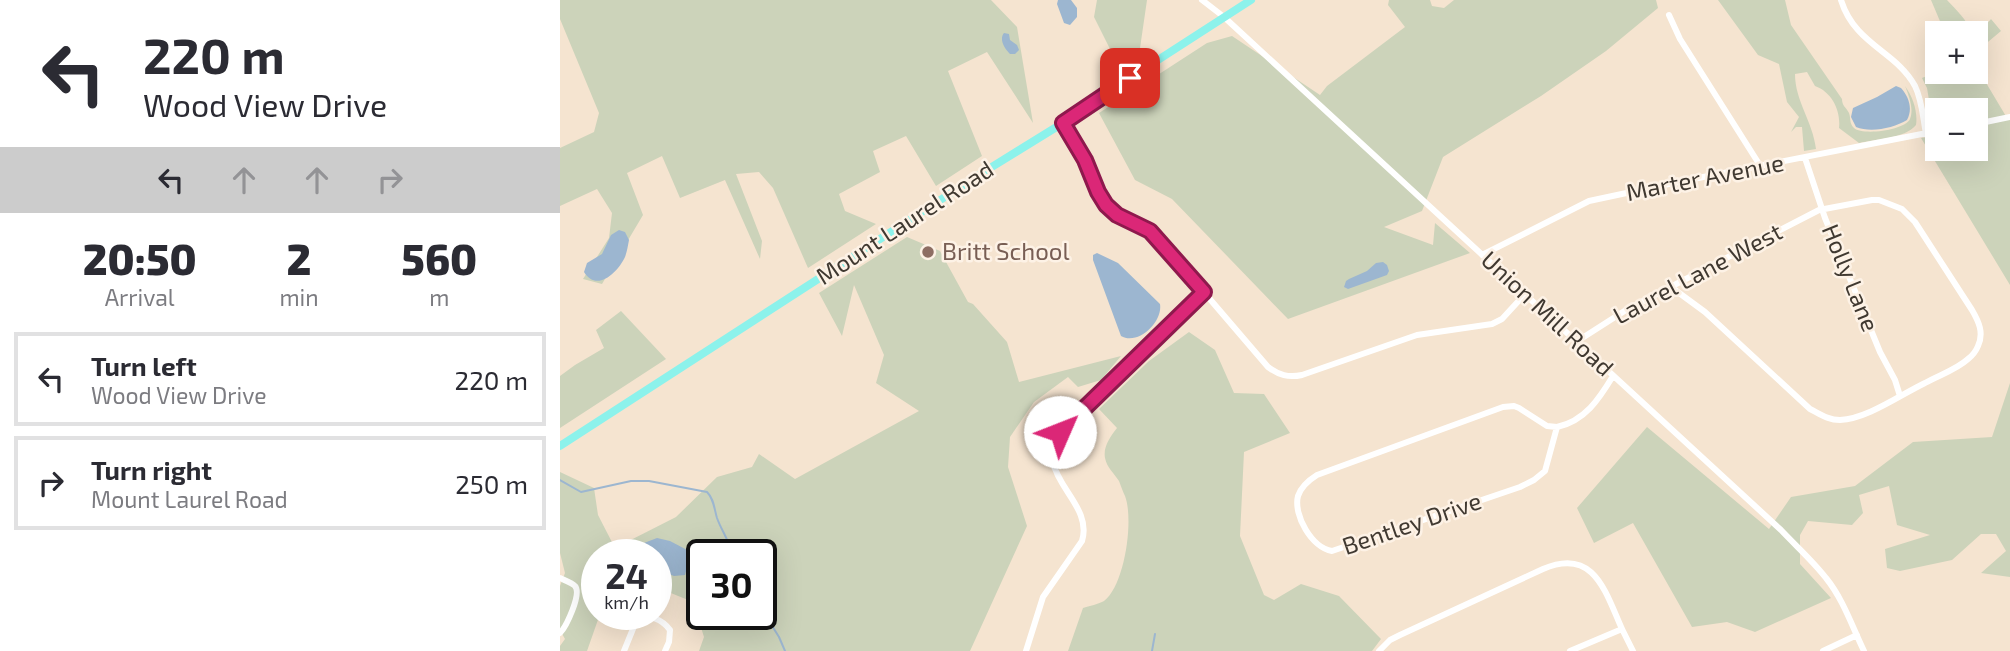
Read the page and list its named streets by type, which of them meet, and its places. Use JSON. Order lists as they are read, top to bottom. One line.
{"streets":{"main road":["Mount Laurel Road"],"street":["Marter Avenue","Laurel Lane West","Holly Lane","Union Mill Road","Bentley Drive"]},"crossings":[["Marter Avenue","Holly Lane"],["Marter Avenue","Union Mill Road"],["Mount Laurel Road","Union Mill Road"],["Laurel Lane West","Holly Lane"],["Laurel Lane West","Union Mill Road"]],"places":["Britt School"],"page":{"turn":["220 m","Wood View Drive"],"map_buttons":["+","−"],"eta":["20:50","Arrival","2","min","560","m"],"list":[{"name":"Turn left","note":"Wood View Drive","value":"220 m"},{"name":"Turn right","note":"Mount Laurel Road","value":"250 m"}],"speed":"24 km/h","limit":"30"}}
